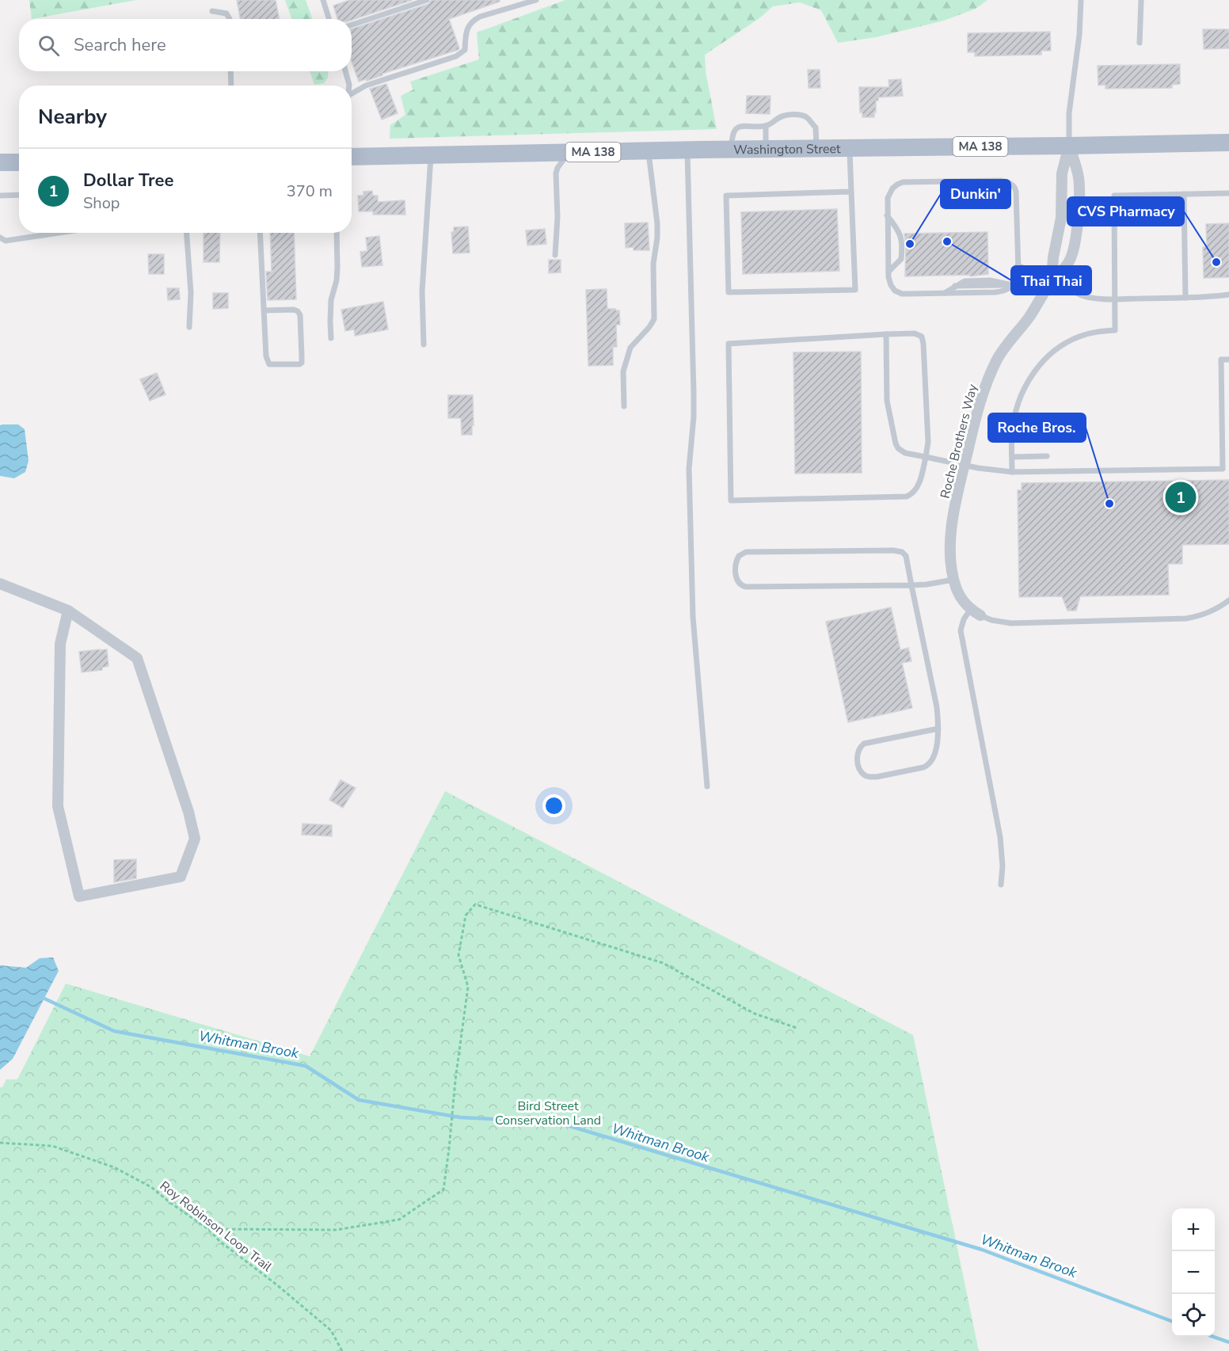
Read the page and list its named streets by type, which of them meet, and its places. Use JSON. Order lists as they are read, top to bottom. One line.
{"streets":{"main road":["MA 138","Washington Street"],"street":["Roche Brothers Way"],"path":["Roy Robinson Loop Trail"]},"crossings":[["Washington Street","Roche Brothers Way"]],"water":["Whitman Brook"],"parks":["Bird Street Conservation Land"],"places":["Thai Thai","Dunkin'","CVS Pharmacy","Roche Bros."],"page":{"search":"Search here","heading":"Nearby","list":[{"mark":"1","name":"Dollar Tree","note":"Shop","value":"370 m"}],"pins":"1","map_buttons":["+","−"]}}
